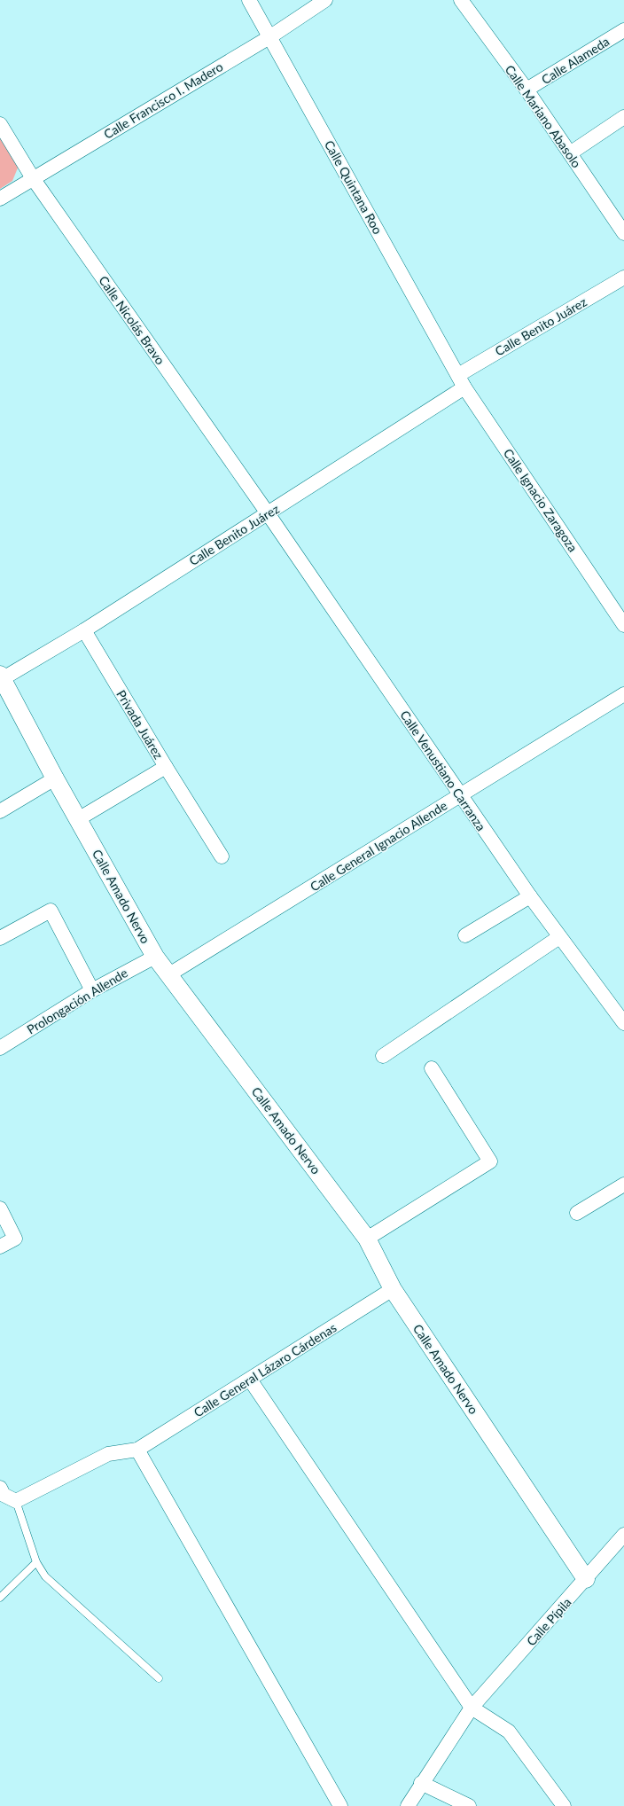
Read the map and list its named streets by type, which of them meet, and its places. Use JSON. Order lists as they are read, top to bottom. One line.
{"streets":{"street":["Calle Alameda","Calle Francisco I. Madero","Calle Mariano Abasolo","Calle Quintana Roo","Calle Nicolás Bravo","Calle Benito Juárez","Calle Ignacio Zaragoza","Privada Juárez","Calle Venustiano Carranza","Calle General Ignacio Allende","Calle Amado Nervo","Prolongación Allende","Calle General Lázaro Cárdenas","Calle Pípila"]},"crossings":[["Calle Alameda","Calle Mariano Abasolo"],["Calle Francisco I. Madero","Calle Quintana Roo"],["Calle Francisco I. Madero","Calle Nicolás Bravo"],["Calle Quintana Roo","Calle Benito Juárez"],["Calle Quintana Roo","Calle Ignacio Zaragoza"],["Calle Nicolás Bravo","Calle Benito Juárez"],["Calle Nicolás Bravo","Calle Venustiano Carranza"],["Calle Benito Juárez","Calle Ignacio Zaragoza"],["Calle Benito Juárez","Privada Juárez"],["Calle Benito Juárez","Calle Venustiano Carranza"],["Calle Benito Juárez","Calle Amado Nervo"],["Privada Juárez","Calle Amado Nervo"],["Calle Venustiano Carranza","Calle General Ignacio Allende"],["Calle General Ignacio Allende","Calle Amado Nervo"],["Calle Amado Nervo","Prolongación Allende"],["Calle Amado Nervo","Calle General Lázaro Cárdenas"],["Calle Amado Nervo","Calle Pípila"]]}
